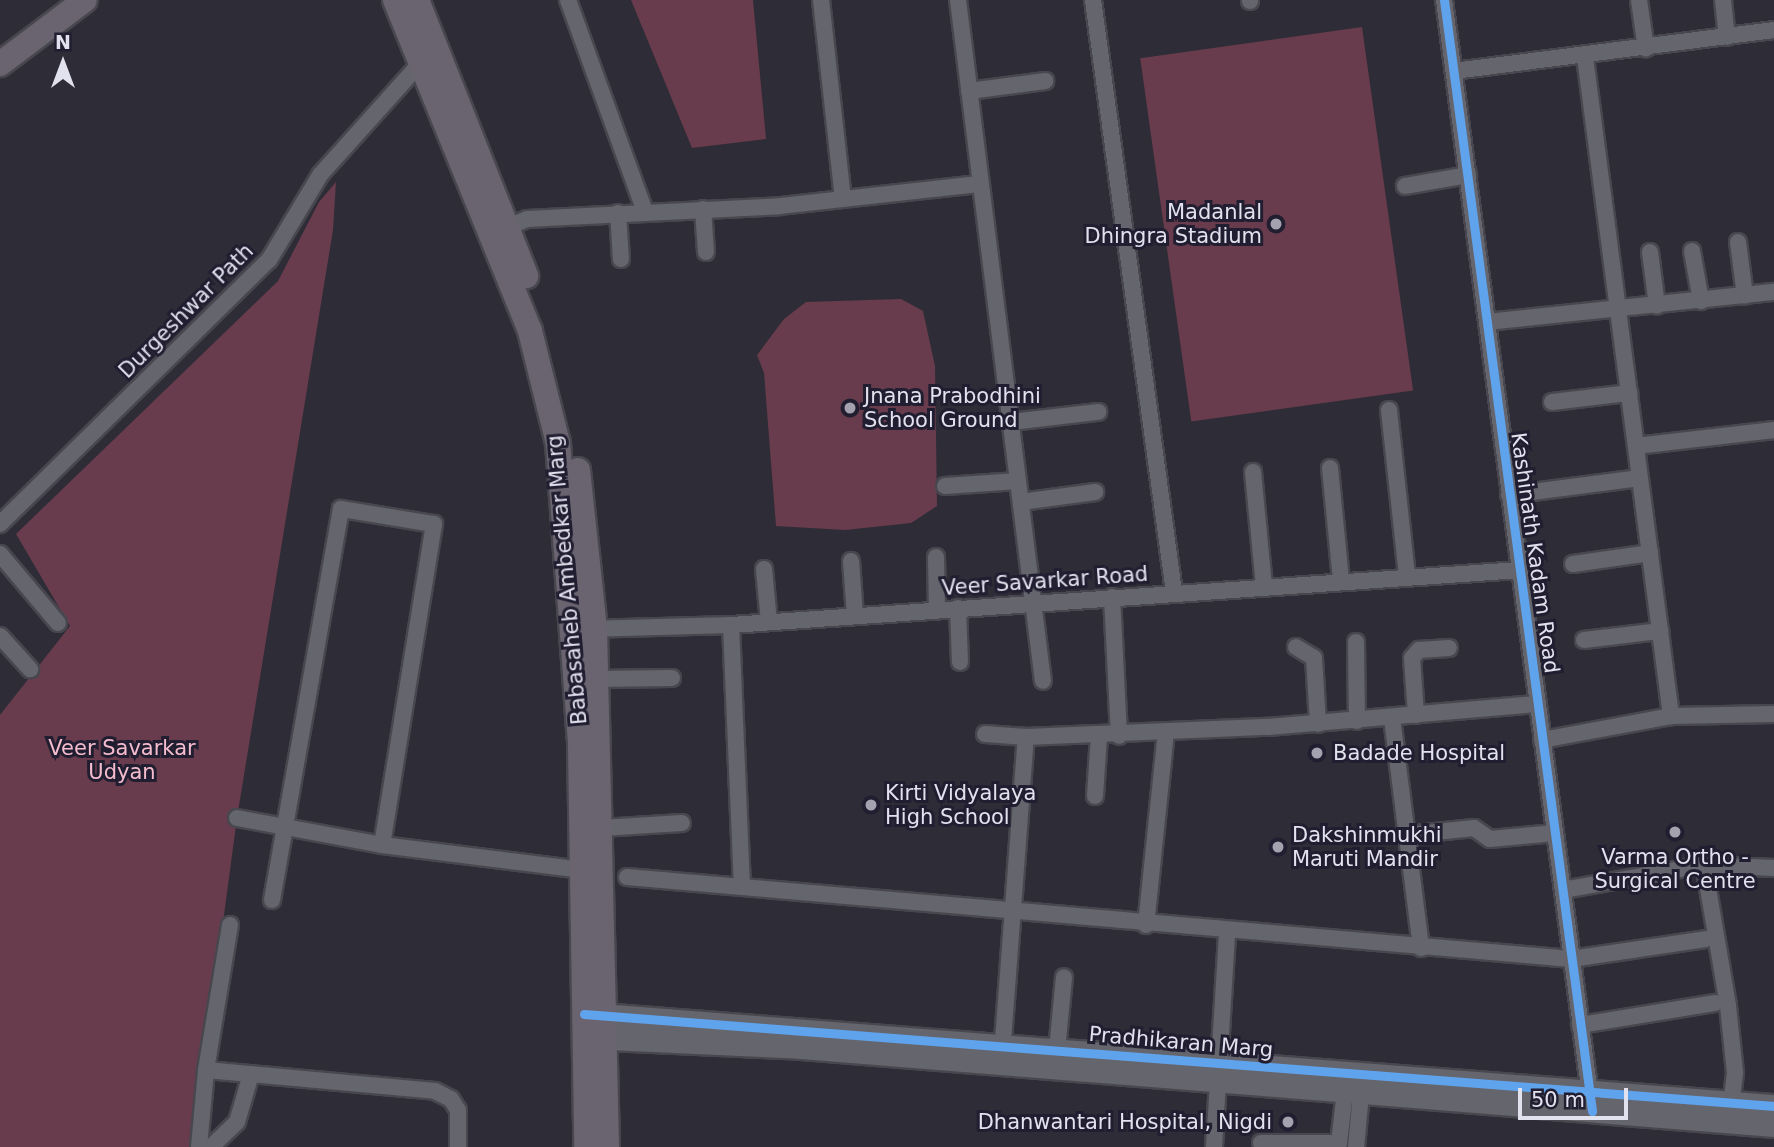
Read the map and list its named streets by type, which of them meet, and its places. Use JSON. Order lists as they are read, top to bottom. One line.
{"streets":{"main road":["Babasaheb Ambedkar Marg"],"street":["Durgeshwar Path","Kashinath Kadam Road","Veer Savarkar Road","Pradhikaran Marg"]},"crossings":[["Durgeshwar Path","Babasaheb Ambedkar Marg"],["Kashinath Kadam Road","Veer Savarkar Road"],["Kashinath Kadam Road","Pradhikaran Marg"],["Babasaheb Ambedkar Marg","Veer Savarkar Road"],["Babasaheb Ambedkar Marg","Pradhikaran Marg"]],"parks":["Veer Savarkar Udyan"],"places":["Madanlal Dhingra Stadium","Jnana Prabodhini School Ground","Badade Hospital","Kirti Vidyalaya High School","Varma Ortho - Surgical Centre","Dakshinmukhi Maruti Mandir","Dhanwantari Hospital, Nigdi"],"scale_bar":"50 m","north":"top"}
